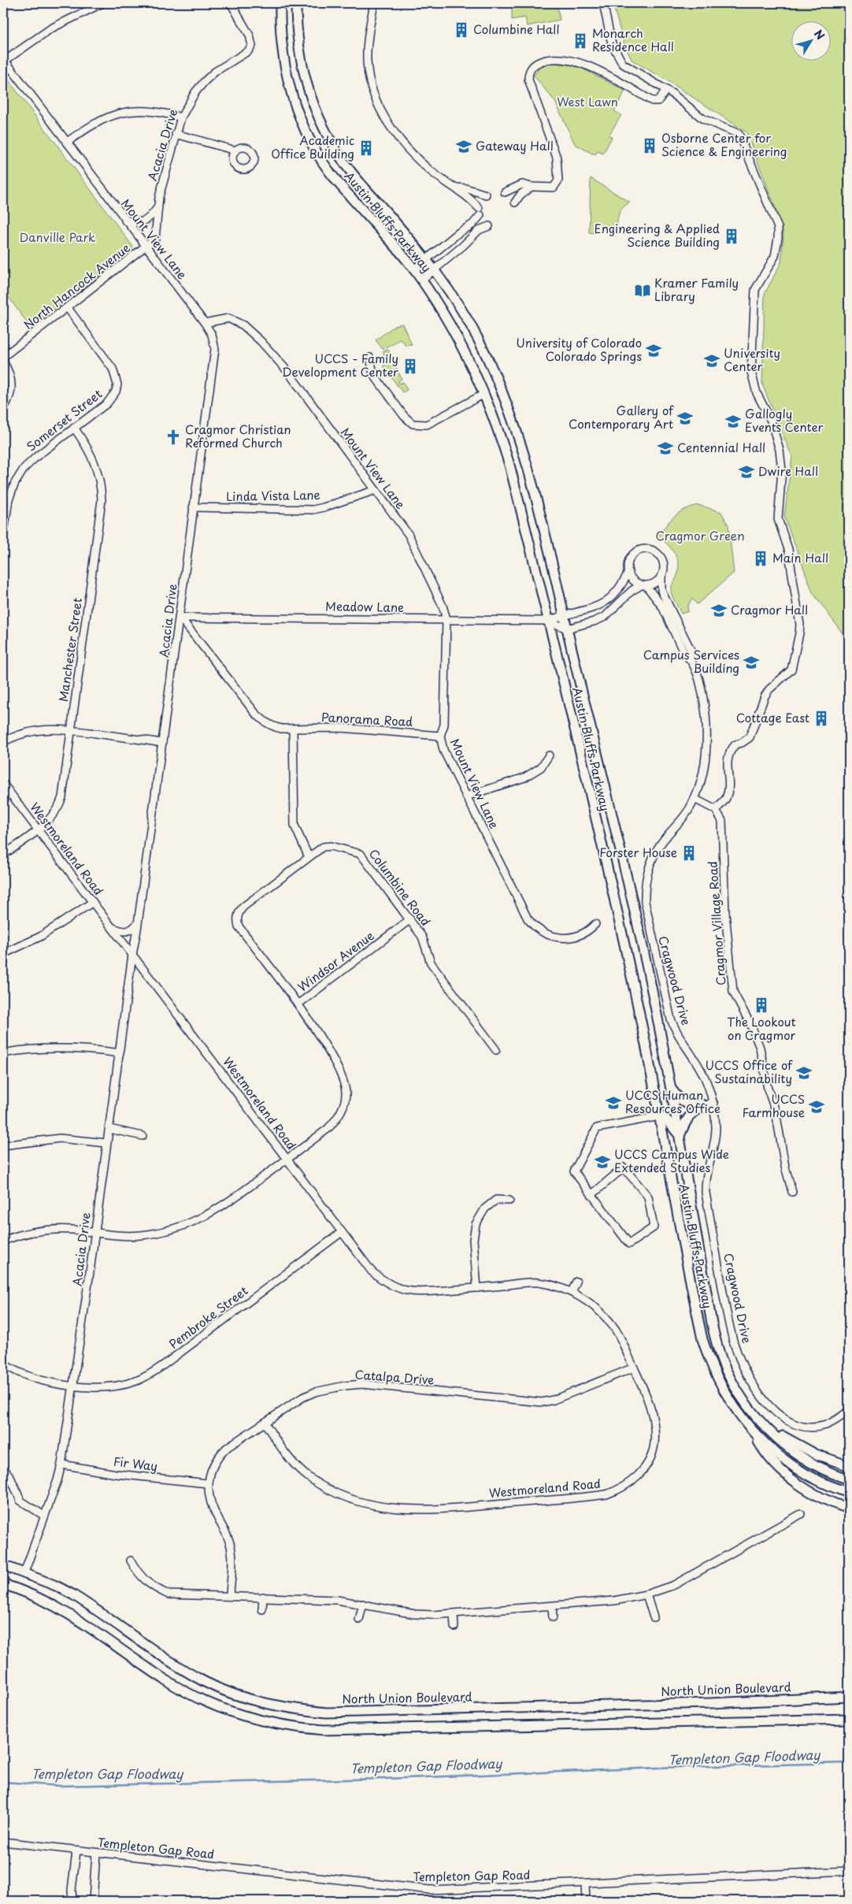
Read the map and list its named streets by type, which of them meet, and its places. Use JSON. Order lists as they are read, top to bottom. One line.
{"streets":{"main road":["Austin Bluffs Parkway","North Union Boulevard"],"street":["Acacia Drive","Mount View Lane","North Hancock Avenue","Somerset Street","Linda Vista Lane","Meadow Lane","Manchester Street","Panorama Road","Westmoreland Road","Columbine Road","Cragmor Village Road","Windsor Avenue","Cragwood Drive","Pembroke Street","Catalpa Drive","Fir Way","Templeton Gap Road"]},"crossings":[["Acacia Drive","Mount View Lane"],["Acacia Drive","North Hancock Avenue"],["Acacia Drive","Linda Vista Lane"],["Acacia Drive","Meadow Lane"],["Acacia Drive","Westmoreland Road"],["Acacia Drive","Windsor Avenue"],["Acacia Drive","Pembroke Street"],["Acacia Drive","Fir Way"],["Acacia Drive","North Union Boulevard"],["Austin Bluffs Parkway","Meadow Lane"],["Mount View Lane","North Hancock Avenue"],["Mount View Lane","Linda Vista Lane"],["Mount View Lane","Meadow Lane"],["Mount View Lane","Panorama Road"],["North Hancock Avenue","Somerset Street"],["Somerset Street","Manchester Street"],["Meadow Lane","Cragwood Drive"],["Manchester Street","Westmoreland Road"],["Westmoreland Road","Windsor Avenue"],["Westmoreland Road","Pembroke Street"],["Westmoreland Road","Catalpa Drive"],["Columbine Road","Windsor Avenue"],["Catalpa Drive","Fir Way"]],"water":["Templeton Gap Floodway"],"parks":["West Lawn","Danville Park","Cragmor Green"],"places":{"building":["Columbine Hall","Monarch Residence Hall","Osborne Center for Science & Engineering","Academic Office Building","Engineering & Applied Science Building","UCCS - Family Development Center","Main Hall","Cottage East","Forster House","The Lookout on Cragmor"],"school or university":["Gateway Hall","University of Colorado Colorado Springs","University Center","Gallery of Contemporary Art","Gallogly Events Center","Centennial Hall","Dwire Hall","Cragmor Hall","Campus Services Building","UCCS Office of Sustainability","UCCS Human Resources Office","UCCS Farmhouse","UCCS Campus Wide Extended Studies"],"library":["Kramer Family Library"],"church":["Cragmor Christian Reformed Church"]},"north":"top right"}
